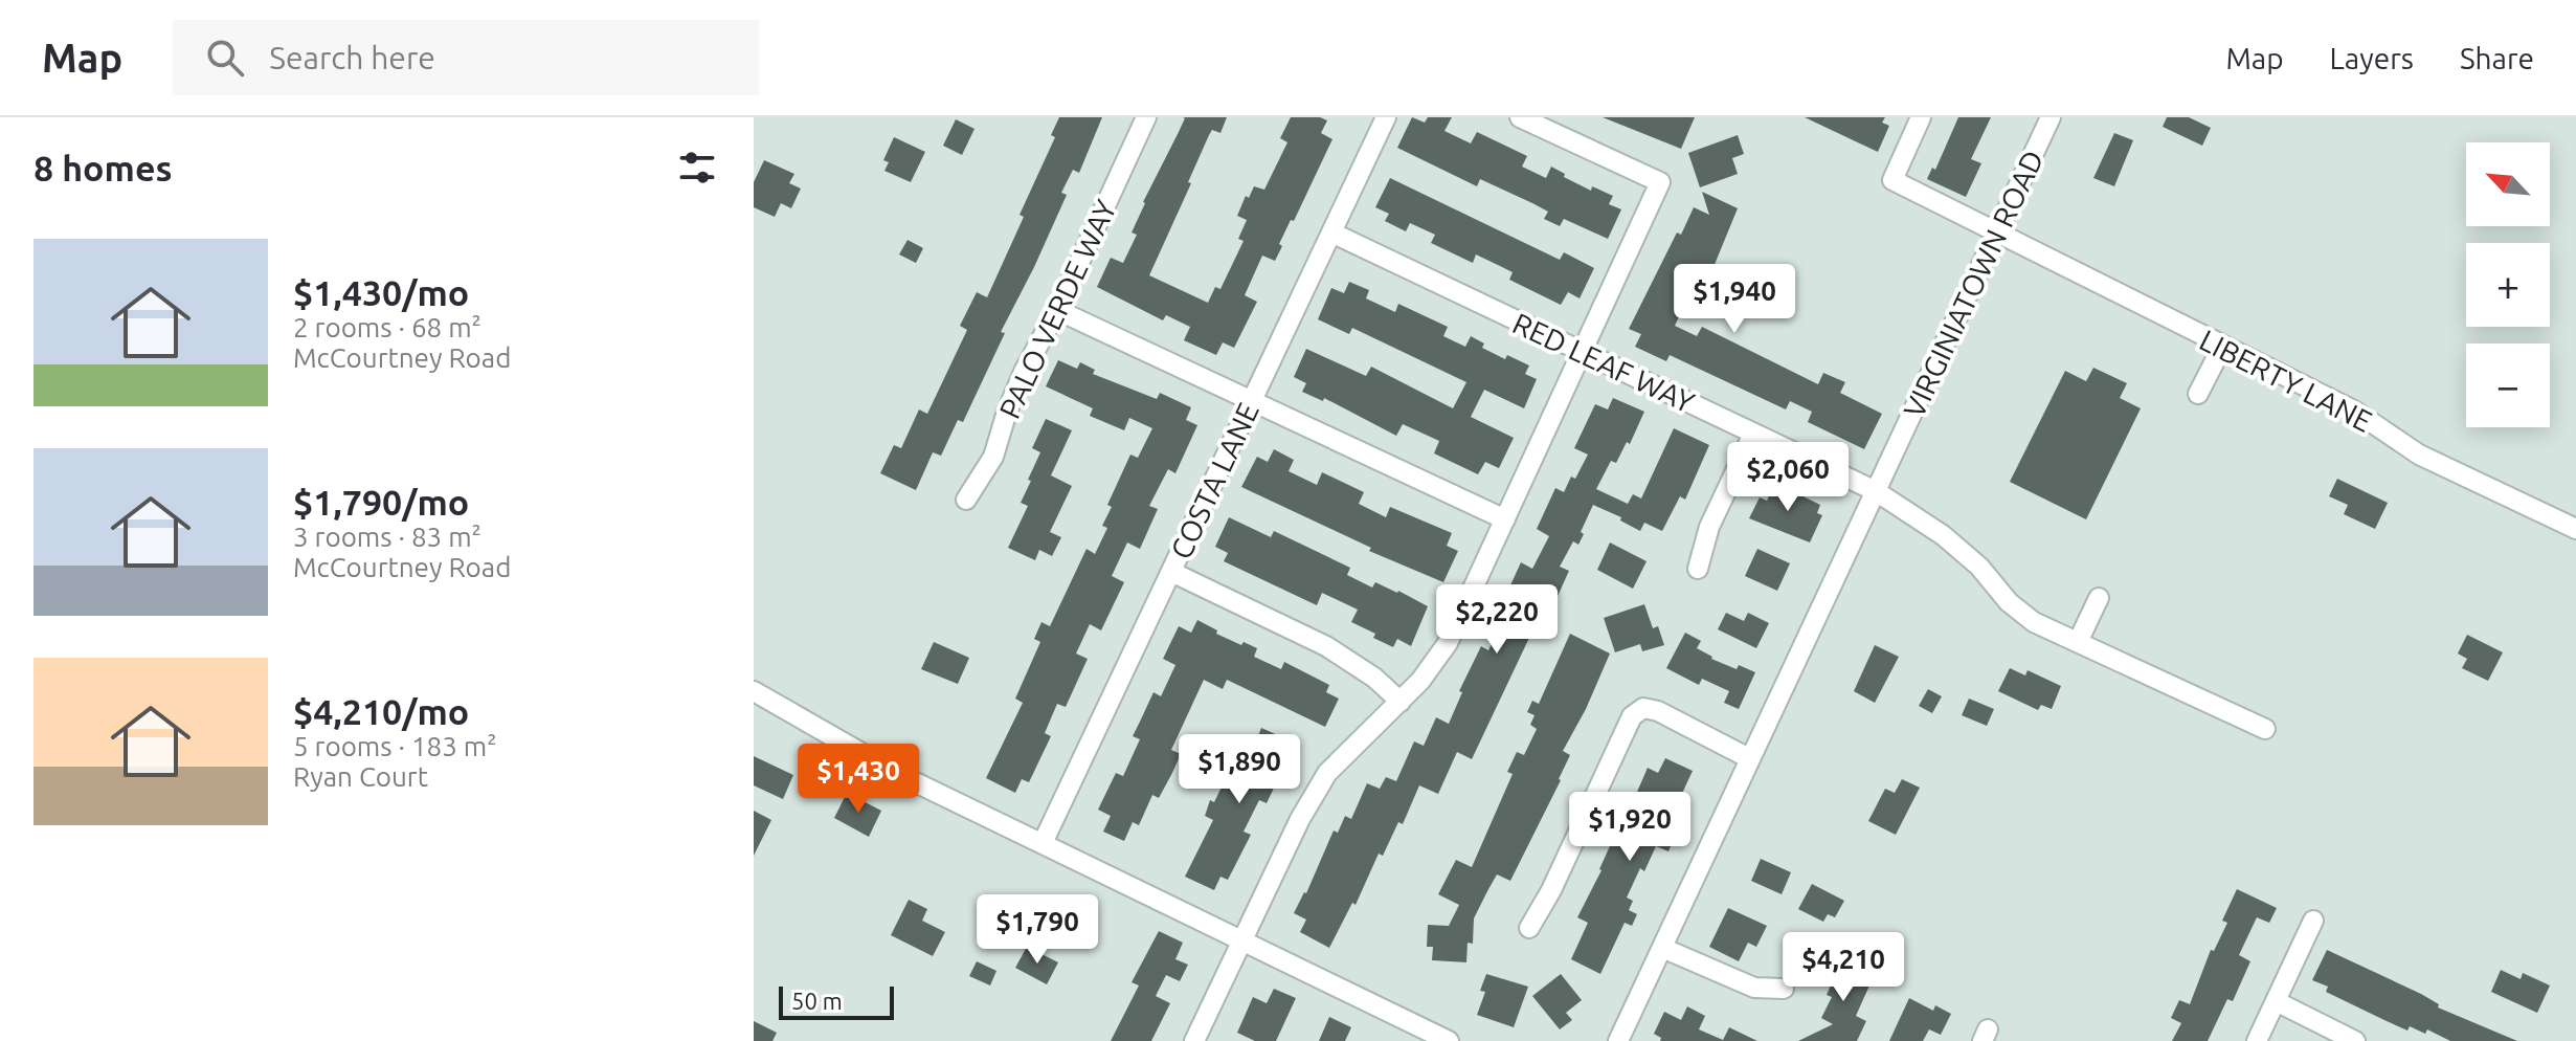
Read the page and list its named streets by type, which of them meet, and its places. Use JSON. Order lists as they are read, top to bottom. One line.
{"streets":{"street":["VIRGINIATOWN ROAD","PALO VERDE WAY","RED LEAF WAY","LIBERTY LANE","COSTA LANE"]},"crossings":[["VIRGINIATOWN ROAD","RED LEAF WAY"],["VIRGINIATOWN ROAD","LIBERTY LANE"],["RED LEAF WAY","COSTA LANE"]],"scale_bar":"50 m","north":"top left","page":{"header":"Map","search":"Search here","nav":["Map","Layers","Share"],"heading":"8 homes","map_buttons":["+","−"],"list":[{"name":"$1,430/mo","note":"2 rooms · 68 m² · McCourtney Road"},{"name":"$1,790/mo","note":"3 rooms · 83 m² · McCourtney Road"},{"name":"$4,210/mo","note":"5 rooms · 183 m² · Ryan Court"}],"price":["$1,940","$2,060","$2,220","$1,890","$1,430","$1,920","$1,790","$4,210"],"scale":"50 m"}}
